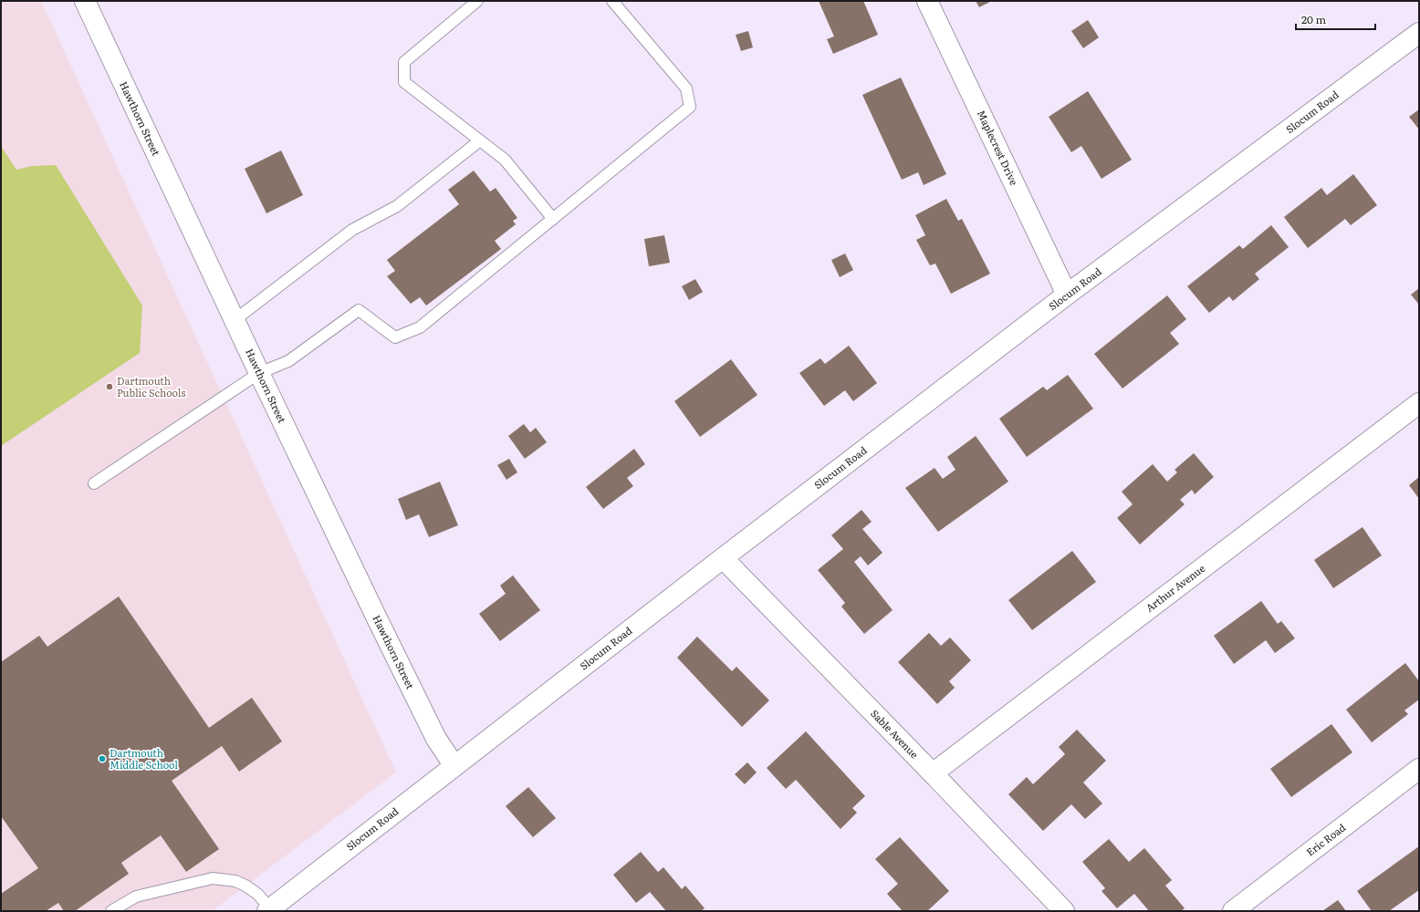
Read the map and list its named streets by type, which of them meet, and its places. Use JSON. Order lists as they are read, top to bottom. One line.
{"streets":{"main road":["Slocum Road","Hawthorn Street","Maplecrest Drive","Arthur Avenue","Sable Avenue","Eric Road"]},"crossings":[["Slocum Road","Hawthorn Street"],["Slocum Road","Maplecrest Drive"],["Slocum Road","Sable Avenue"],["Arthur Avenue","Sable Avenue"]],"places":["Dartmouth Public Schools","Dartmouth Middle School"],"scale_bar":"20 m"}
